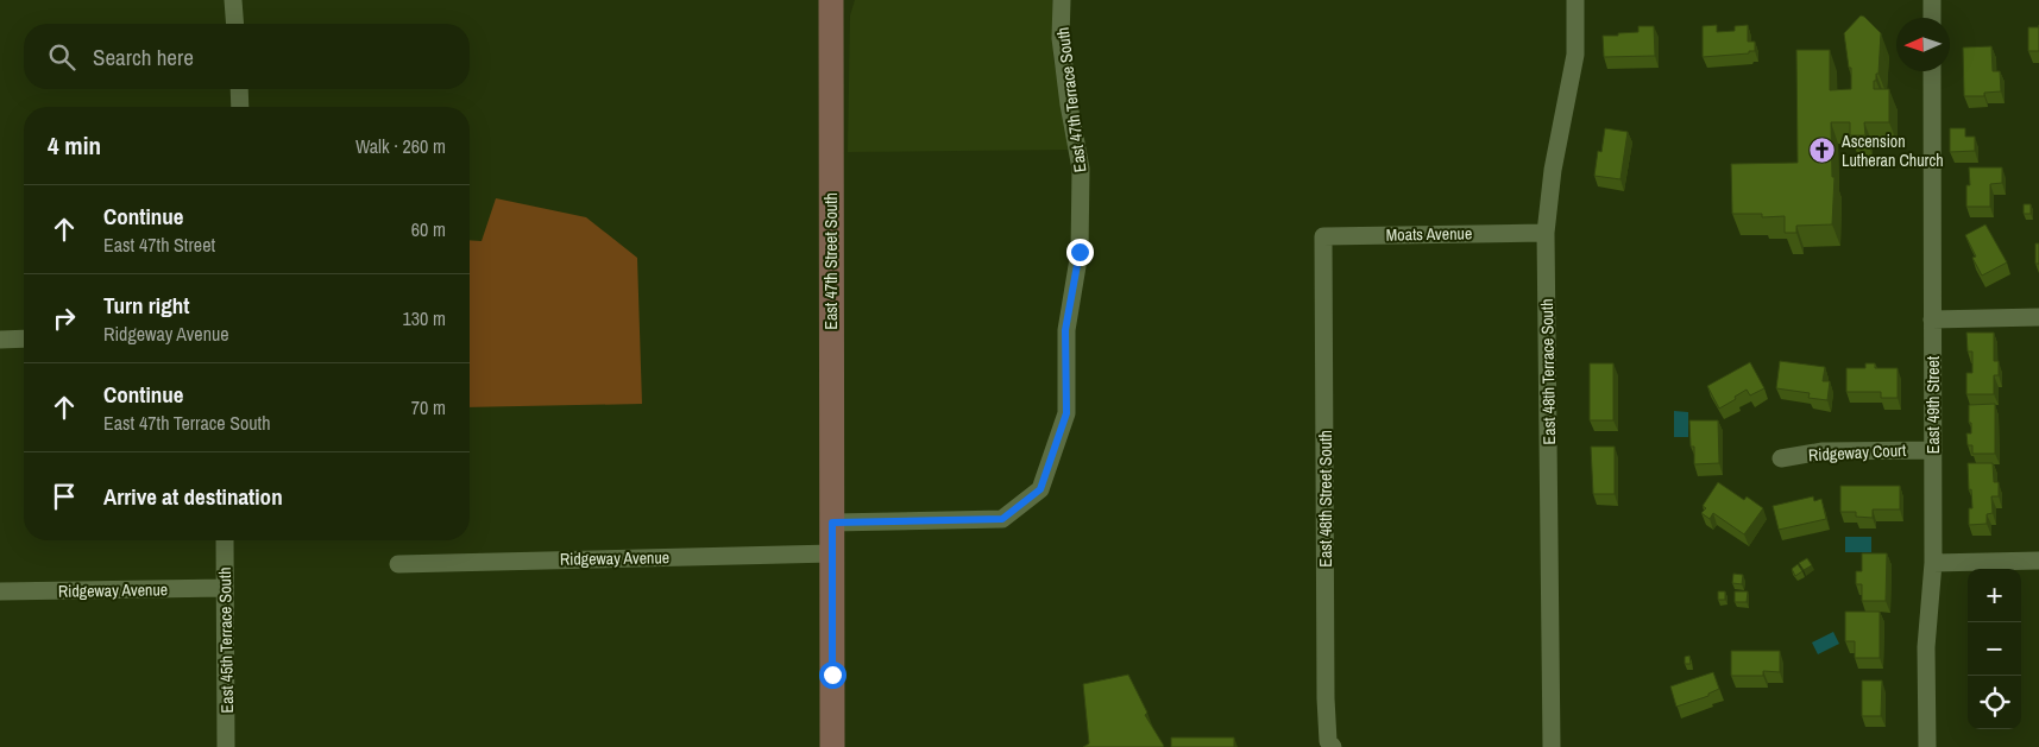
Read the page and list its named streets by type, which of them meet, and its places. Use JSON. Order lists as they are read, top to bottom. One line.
{"streets":{"main road":["East 47th Street South"],"street":["East 47th Terrace South","Moats Avenue","East 48th Terrace South","East 49th Street","Ridgeway Court","East 48th Street South","Ridgeway Avenue","East 45th Terrace South"]},"crossings":[["East 47th Terrace South","East 47th Street South"],["Moats Avenue","East 48th Terrace South"],["Moats Avenue","East 48th Street South"],["East 47th Street South","Ridgeway Avenue"],["East 49th Street","Ridgeway Court"],["Ridgeway Avenue","East 45th Terrace South"]],"places":{"church":["Ascension Lutheran Church"]},"north":"left","page":{"search":"Search here","heading":["4 min","Walk · 260 m"],"list":[["Continue","East 47th Street","60 m"],["Turn right","Ridgeway Avenue","130 m"],["Continue","East 47th Terrace South","70 m"],"Arrive at destination"],"map_buttons":["+","−"]}}
